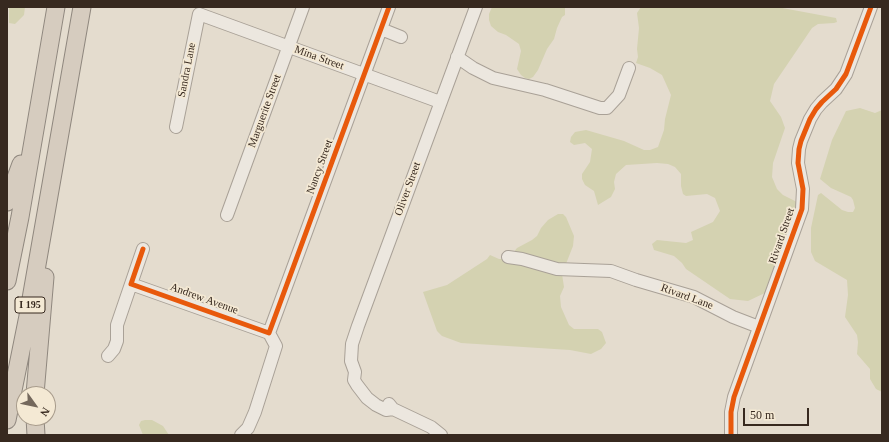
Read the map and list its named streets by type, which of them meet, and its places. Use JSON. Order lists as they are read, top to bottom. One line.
{"streets":{"highway":["I 195"],"street":["Mina Street","Sandra Lane","Marguerite Street","Nancy Street","Oliver Street","Rivard Street","Rivard Lane","Andrew Avenue"]},"crossings":[["Mina Street","Sandra Lane"],["Mina Street","Marguerite Street"],["Mina Street","Nancy Street"],["Mina Street","Oliver Street"],["Nancy Street","Andrew Avenue"],["Rivard Street","Rivard Lane"]],"scale_bar":"50 m","north":"bottom right"}
